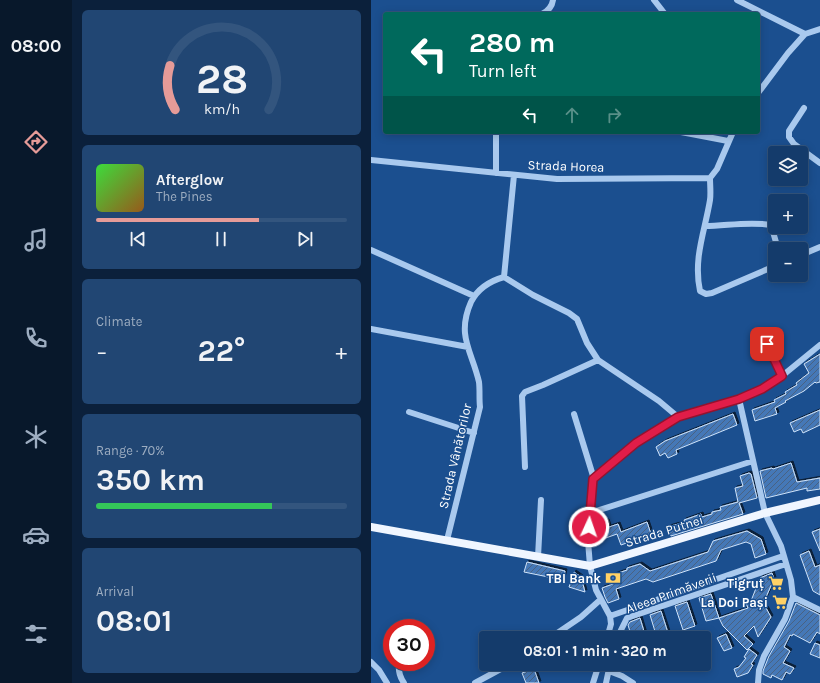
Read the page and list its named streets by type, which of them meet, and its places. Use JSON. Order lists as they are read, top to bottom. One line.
{"streets":{"main road":["Strada Putnei"],"street":["Strada Horea","Strada Vânătorilor","Aleea Primăverii"]},"crossings":[["Strada Vânătorilor","Strada Putnei"]],"places":{"bank":["TBI Bank"],"supermarket":["Tigruț","La Doi Pași"]},"page":{"tabs":"08:00","turn":["280 m","Turn left"],"map_buttons":["+","−"],"song":["Afterglow","The Pines"],"tile":["Climate",["Range · 70%","350 km"],["Arrival","08:01"]],"heat":["−","22°","+"],"limit":"30","trip":"08:01 · 1 min · 320 m","gauge":["28","km/h"]}}
